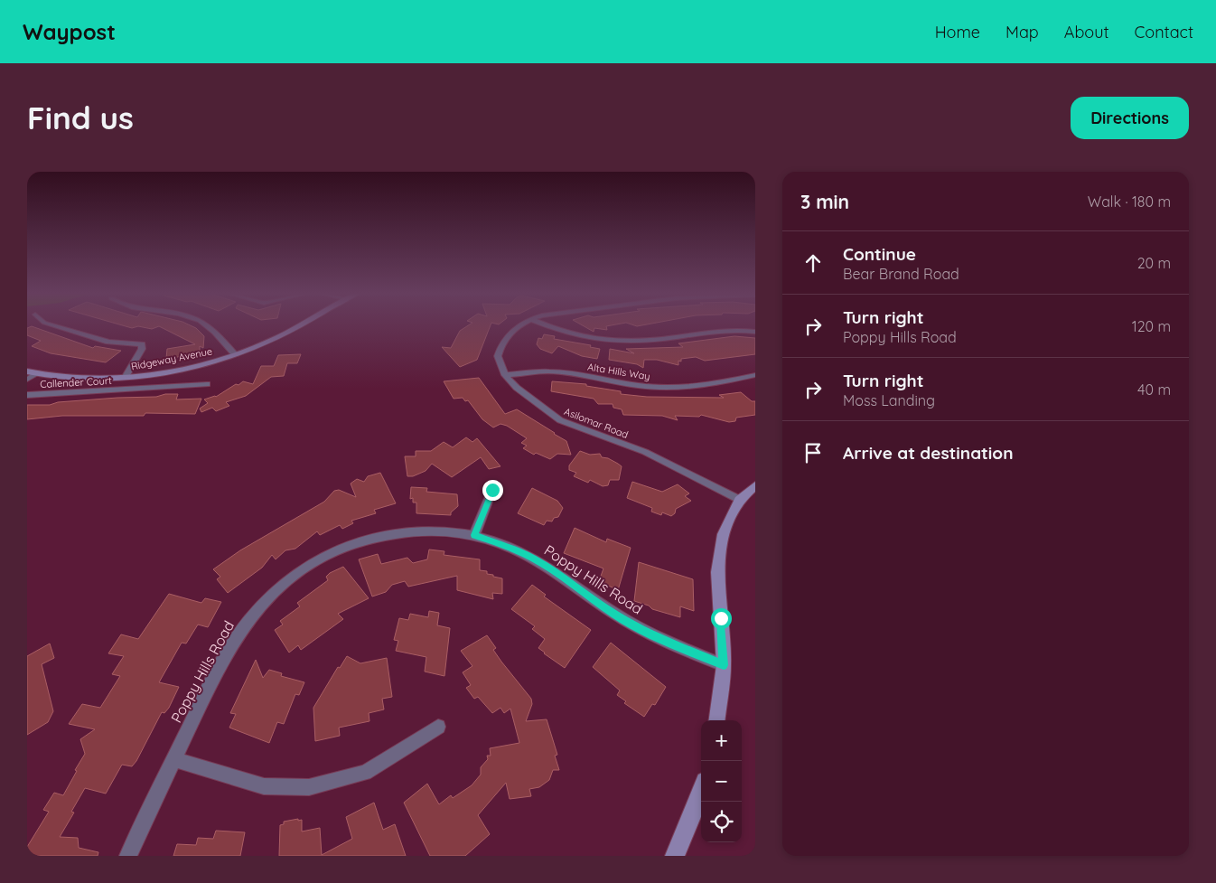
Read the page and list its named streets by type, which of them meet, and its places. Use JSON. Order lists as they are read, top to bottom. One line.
{"streets":{"street":["Ridgeway Avenue","Alta Hills Way","Callender Court","Asilomar Road","Poppy Hills Road"]},"crossings":[["Alta Hills Way","Asilomar Road"]],"page":{"header":"Waypost","nav":["Home","Map","About","Contact"],"buttons":"Directions","title":"Find us","heading":["3 min","Walk · 180 m"],"list":[["Continue","Bear Brand Road","20 m"],["Turn right","Poppy Hills Road","120 m"],["Turn right","Moss Landing","40 m"],"Arrive at destination"],"map_buttons":["+","−"]}}
